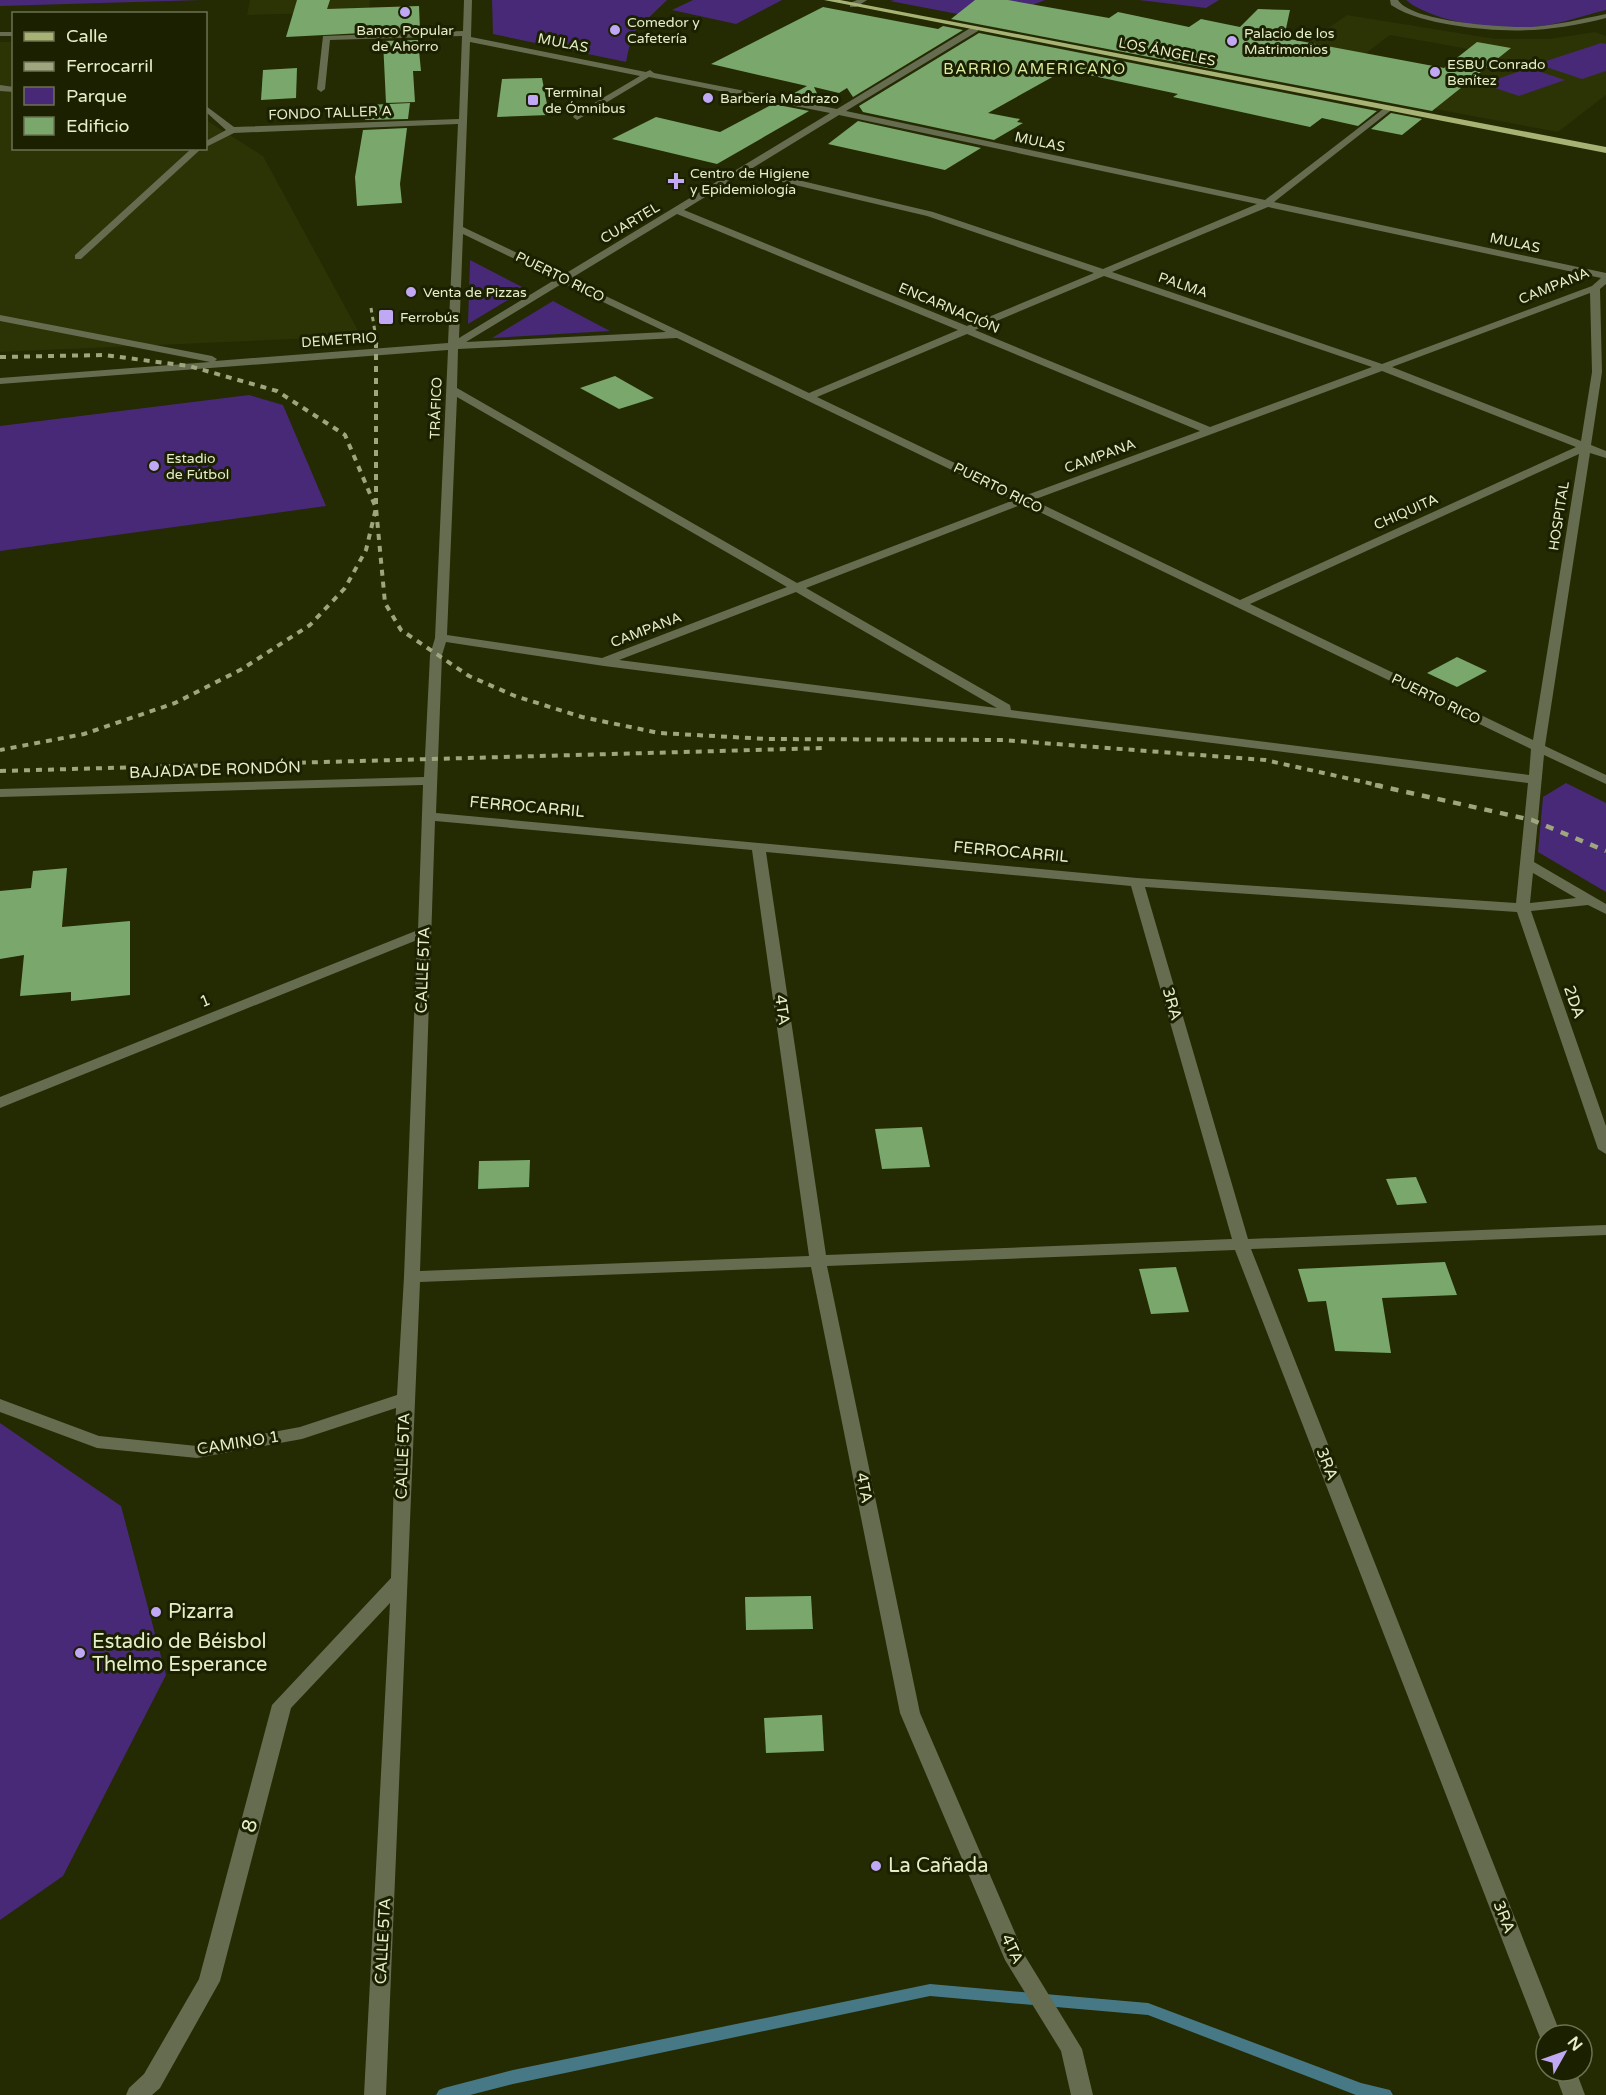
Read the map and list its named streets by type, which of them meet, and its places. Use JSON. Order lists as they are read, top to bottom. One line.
{"streets":{"main road":["LOS ÁNGELES"],"street":["MULAS","FONDO TALLER A","CUARTEL","PUERTO RICO","PALMA","CAMPANA","ENCARNACIÓN","DEMETRIO","TRÁFICO","CHIQUITA","HOSPITAL","BAJADA DE RONDÓN","FERROCARRIL","CALLE 5TA","1","2DA","3RA","4TA","CAMINO 1","8"]},"crossings":[["MULAS","CUARTEL"],["MULAS","CAMPANA"],["MULAS","TRÁFICO"],["LOS ÁNGELES","CUARTEL"],["FONDO TALLER A","TRÁFICO"],["CUARTEL","PUERTO RICO"],["CUARTEL","PALMA"],["CUARTEL","ENCARNACIÓN"],["CUARTEL","DEMETRIO"],["CUARTEL","TRÁFICO"],["PUERTO RICO","CAMPANA"],["PUERTO RICO","DEMETRIO"],["PUERTO RICO","TRÁFICO"],["PUERTO RICO","CHIQUITA"],["PUERTO RICO","HOSPITAL"],["PALMA","CAMPANA"],["PALMA","CHIQUITA"],["PALMA","HOSPITAL"],["CAMPANA","ENCARNACIÓN"],["CAMPANA","HOSPITAL"],["DEMETRIO","TRÁFICO"],["TRÁFICO","BAJADA DE RONDÓN"],["TRÁFICO","FERROCARRIL"],["TRÁFICO","CALLE 5TA"],["CHIQUITA","HOSPITAL"],["FERROCARRIL","CALLE 5TA"],["FERROCARRIL","2DA"],["FERROCARRIL","3RA"],["FERROCARRIL","4TA"],["CALLE 5TA","1"],["CALLE 5TA","CAMINO 1"],["CALLE 5TA","8"]],"districts":["BARRIO AMERICANO"],"places":{"other":["Banco Popular de Ahorro","Comedor y Cafetería","Palacio de los Matrimonios","ESBU Conrado Benítez","Barbería Madrazo","Venta de Pizzas","Estadio de Fútbol","Pizarra","Estadio de Béisbol Thelmo Esperance","La Cañada"],"transit":["Terminal de Ómnibus","Ferrobús"],"health":["Centro de Higiene y Epidemiología"]},"legend":["Calle","Ferrocarril","Parque","Edificio"],"north":"top right"}
